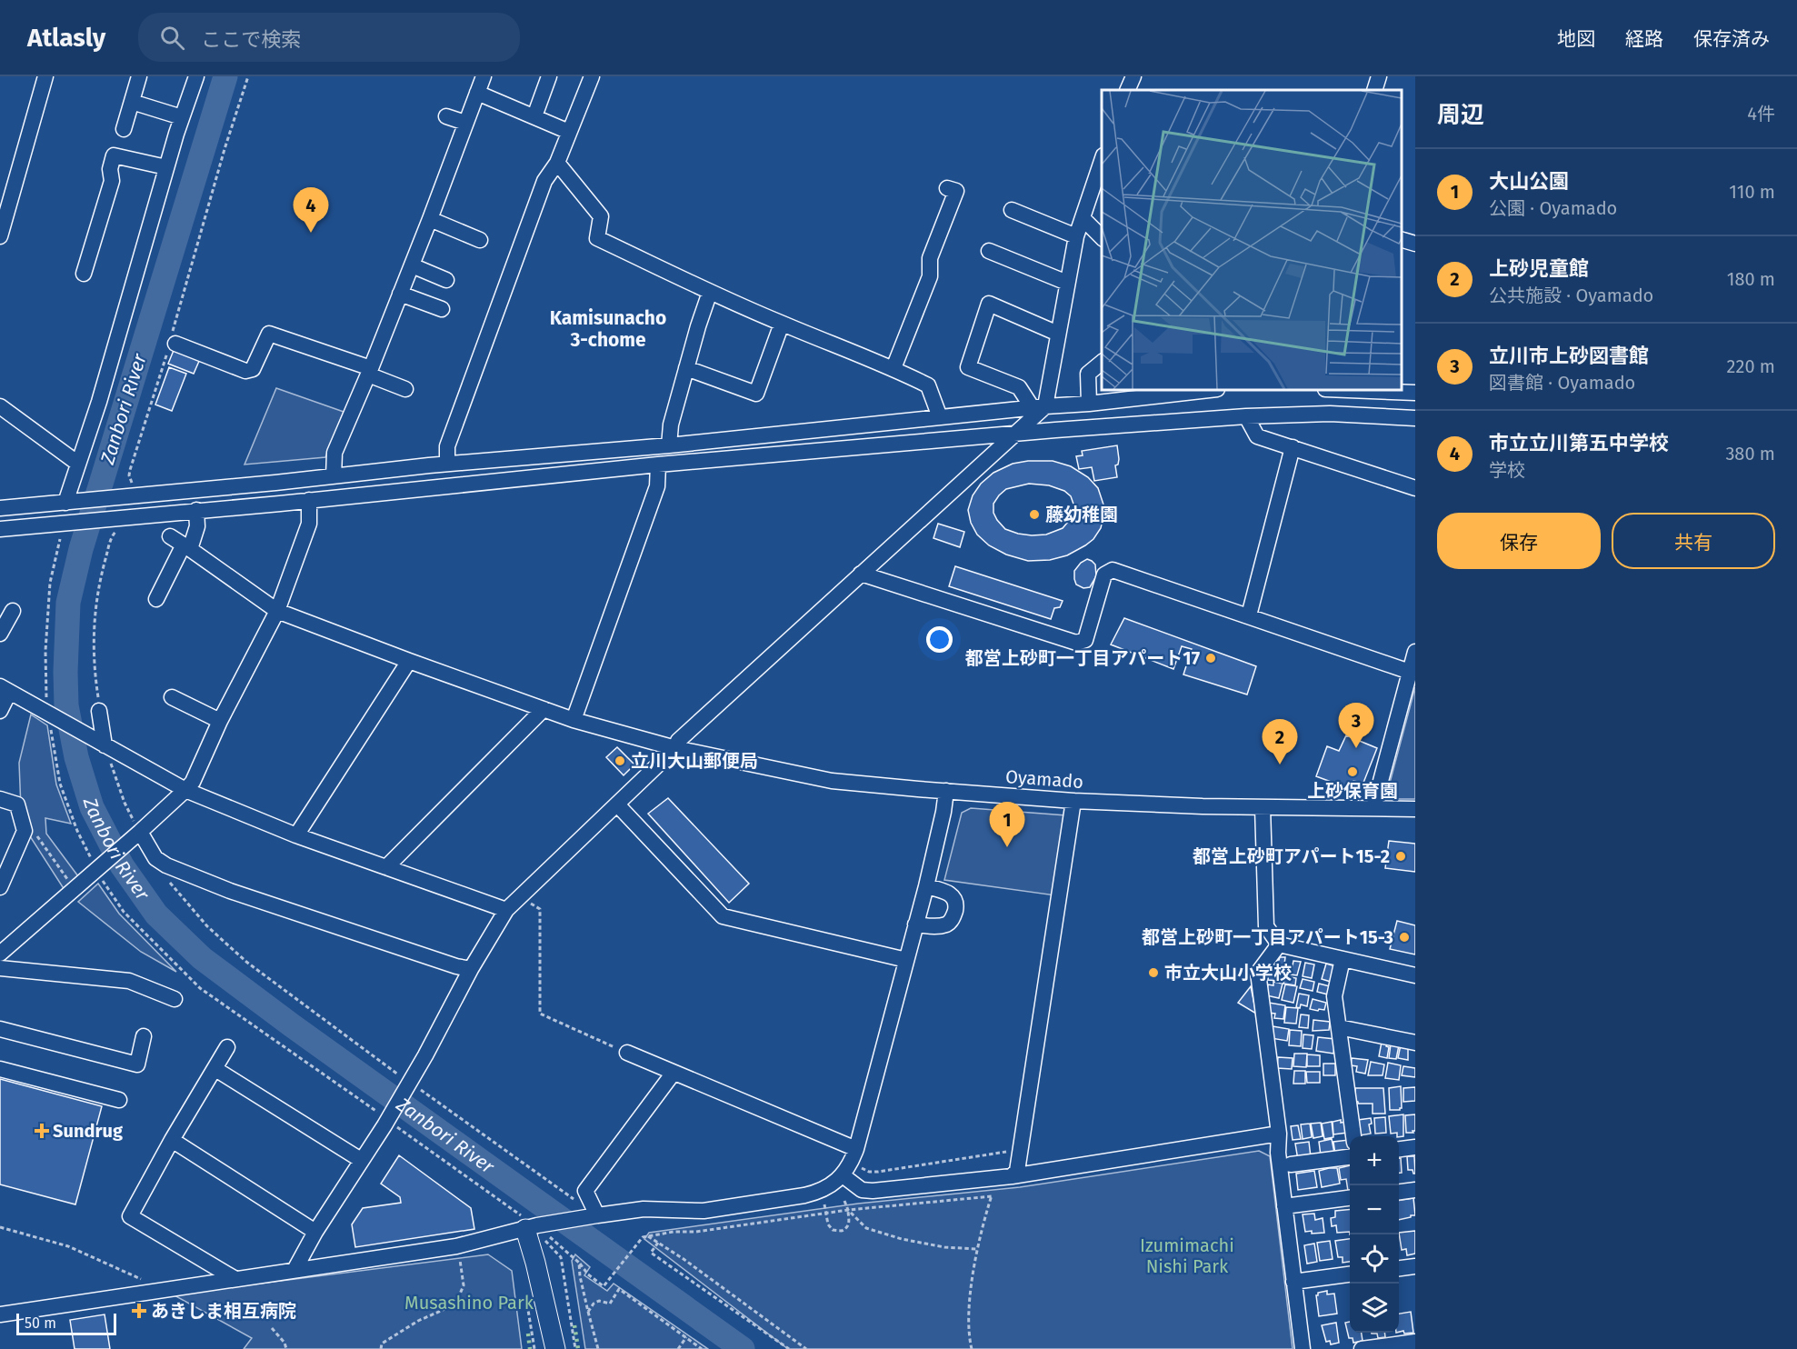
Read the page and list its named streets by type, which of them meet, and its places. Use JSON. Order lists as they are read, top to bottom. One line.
{"streets":{"street":["Oyamado"]},"districts":["Kamisunacho 3-chome"],"water":["Zanbori River"],"parks":["Izumimachi Nishi Park","Musashino Park"],"places":{"other":["藤幼稚園","都営上砂町一丁目アパート17","立川大山郵便局","上砂保育園","都営上砂町アパート15-2","都営上砂町一丁目アパート15-3","市立大山小学校"],"health":["Sundrug","あきしま相互病院"]},"scale_bar":"50 m","page":{"header":"Atlasly","search":"ここで検索","nav":["地図","経路","保存済み"],"heading":["周辺","4件"],"list":[{"mark":"1","name":"大山公園","note":"公園 · Oyamado","value":"110 m"},{"mark":"2","name":"上砂児童館","note":"公共施設 · Oyamado","value":"180 m"},{"mark":"3","name":"立川市上砂図書館","note":"図書館 · Oyamado","value":"220 m"},{"mark":"4","name":"市立立川第五中学校","note":"学校","value":"380 m"}],"pins":["4","3","2","1"],"buttons":["保存","共有"],"map_buttons":["+","−"],"scale":"50 m"}}
